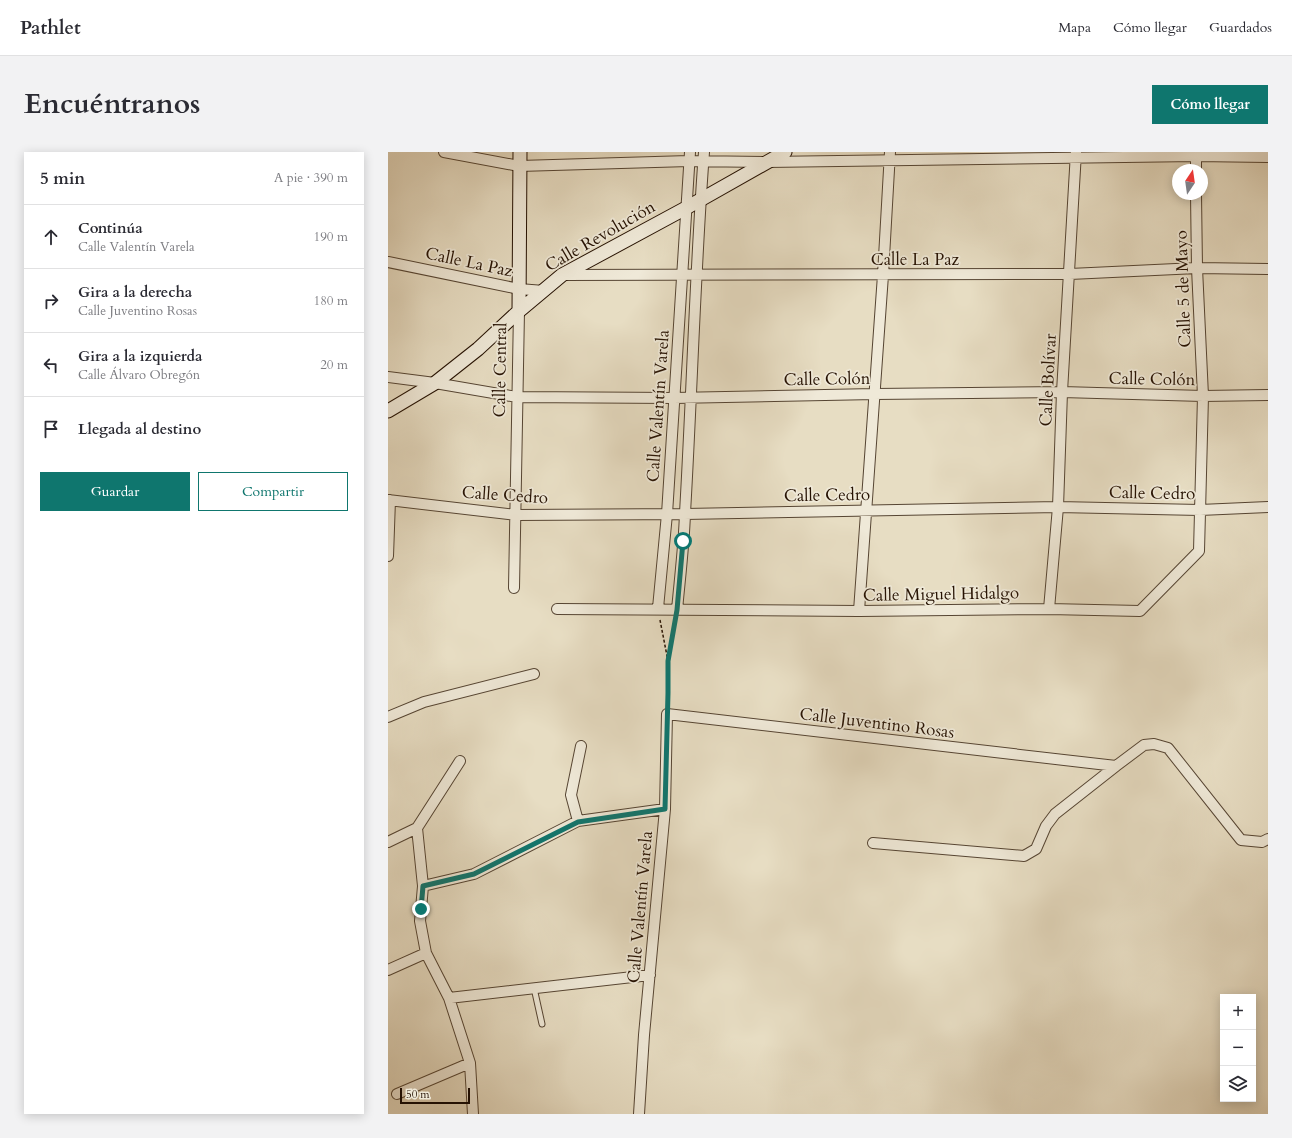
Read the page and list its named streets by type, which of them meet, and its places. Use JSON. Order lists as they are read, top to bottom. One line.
{"streets":{"street":["Calle Revolución","Calle La Paz","Calle 5 de Mayo","Calle Central","Calle Colón","Calle Bolívar","Calle Valentín Varela","Calle Cedro","Calle Miguel Hidalgo","Calle Juventino Rosas"]},"crossings":[["Calle Revolución","Calle La Paz"],["Calle Revolución","Calle Central"],["Calle Revolución","Calle Colón"],["Calle Revolución","Calle Valentín Varela"],["Calle La Paz","Calle 5 de Mayo"],["Calle La Paz","Calle Central"],["Calle La Paz","Calle Bolívar"],["Calle La Paz","Calle Valentín Varela"],["Calle 5 de Mayo","Calle Colón"],["Calle 5 de Mayo","Calle Cedro"],["Calle 5 de Mayo","Calle Miguel Hidalgo"],["Calle Central","Calle Colón"],["Calle Central","Calle Cedro"],["Calle Colón","Calle Bolívar"],["Calle Colón","Calle Valentín Varela"],["Calle Bolívar","Calle Cedro"],["Calle Bolívar","Calle Miguel Hidalgo"],["Calle Valentín Varela","Calle Cedro"],["Calle Valentín Varela","Calle Miguel Hidalgo"],["Calle Valentín Varela","Calle Juventino Rosas"]],"scale_bar":"50 m","north":"top","page":{"header":"Pathlet","nav":["Mapa","Cómo llegar","Guardados"],"title":"Encuéntranos","buttons":["Cómo llegar",["Guardar","Compartir"]],"heading":["5 min","A pie · 390 m"],"list":[["Continúa","Calle Valentín Varela","190 m"],["Gira a la derecha","Calle Juventino Rosas","180 m"],["Gira a la izquierda","Calle Álvaro Obregón","20 m"],"Llegada al destino"],"map_buttons":["+","−"],"scale":"50 m"}}
